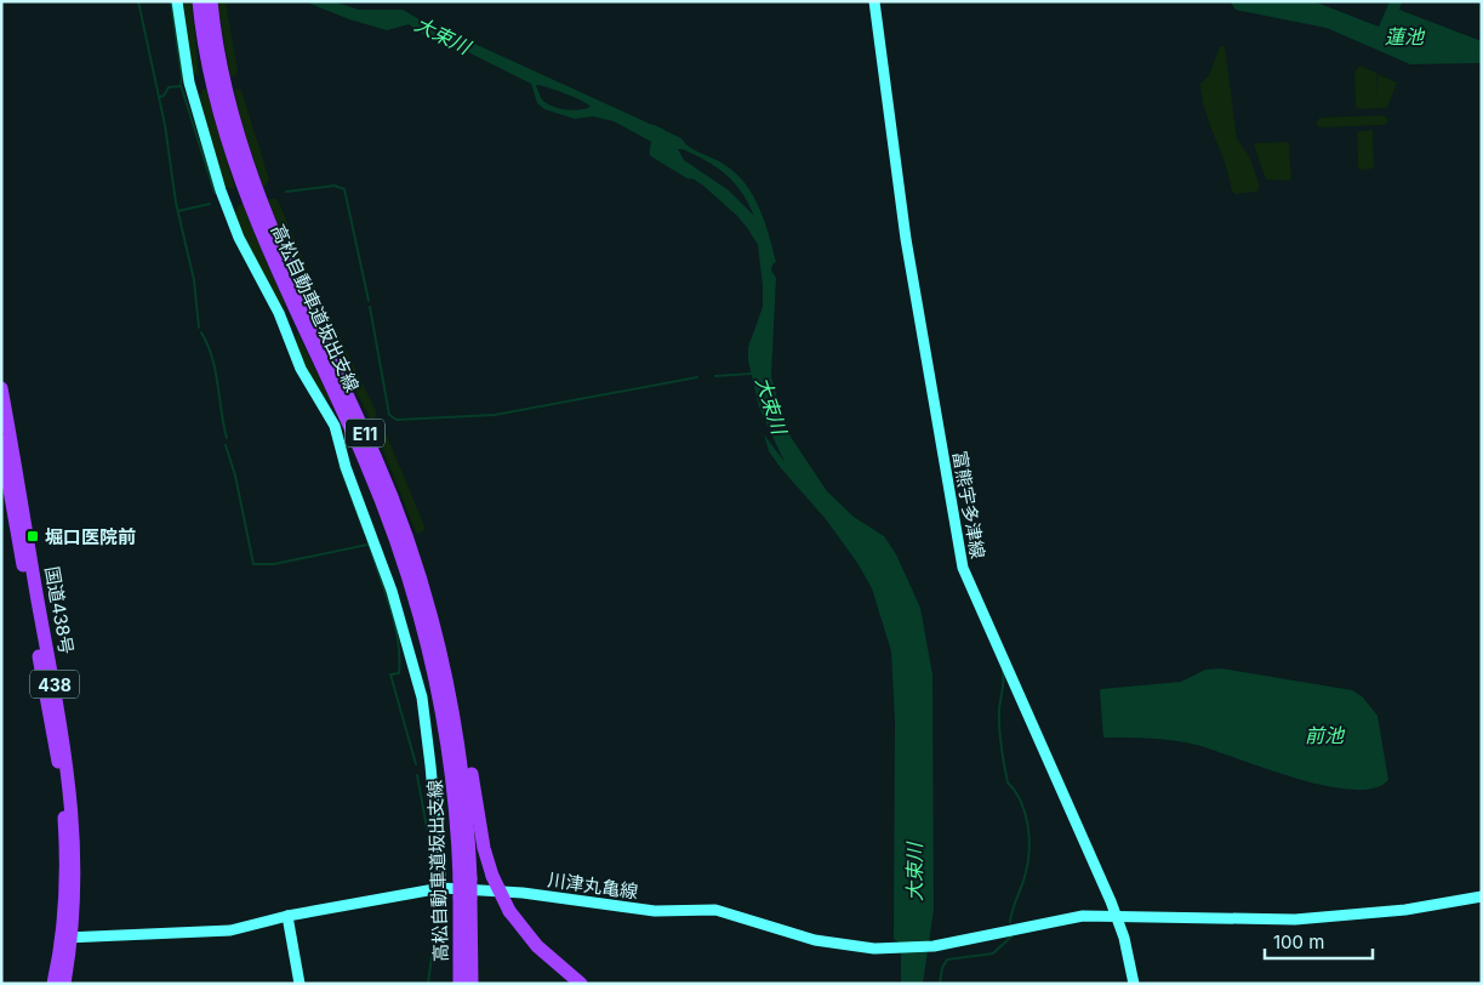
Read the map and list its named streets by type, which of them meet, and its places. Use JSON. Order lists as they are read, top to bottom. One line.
{"streets":{"highway":["高松自動車道坂出支線","E11","国道438号","438"],"main road":["富熊宇多津線","川津丸亀線"]},"crossings":[["富熊宇多津線","川津丸亀線"],["国道438号","川津丸亀線"]],"water":["大束川","蓮池","前池"],"places":{"transit":["堀口医院前"]},"scale_bar":"100 m"}
